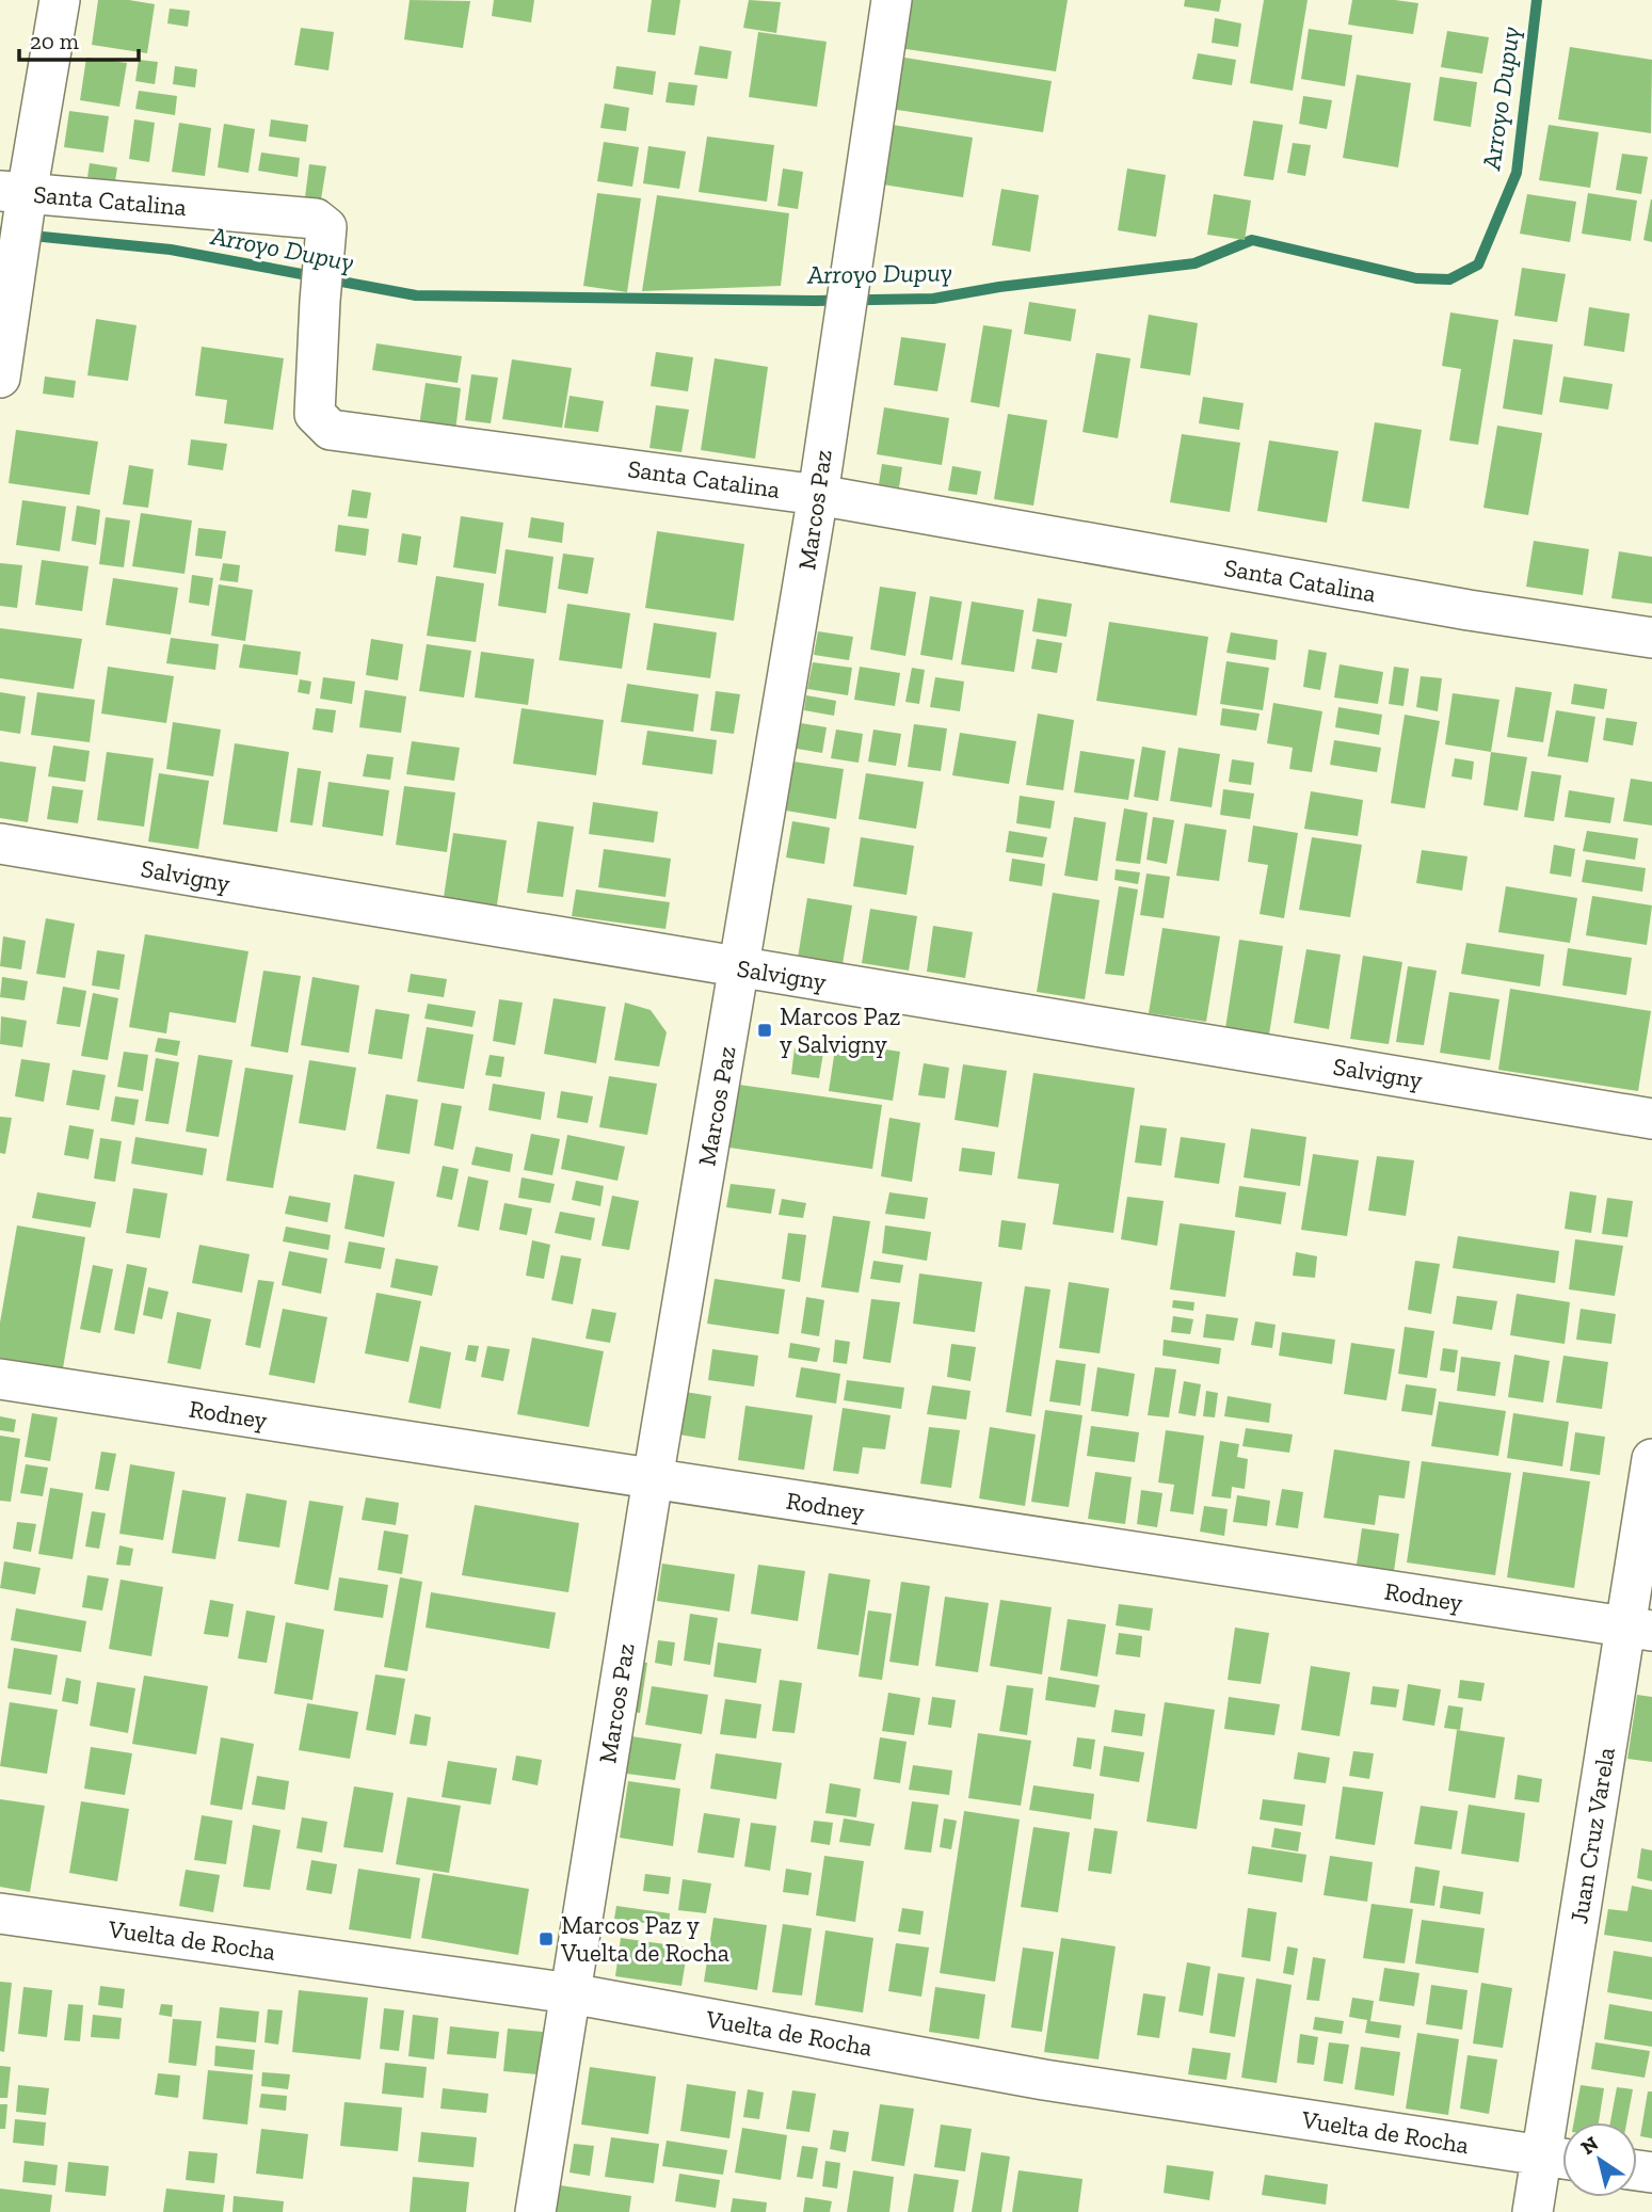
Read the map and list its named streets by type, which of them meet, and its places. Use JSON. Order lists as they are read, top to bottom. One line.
{"streets":{"street":["Santa Catalina","Marcos Paz","Salvigny","Rodney","Juan Cruz Varela","Vuelta de Rocha"]},"crossings":[["Santa Catalina","Marcos Paz"],["Marcos Paz","Salvigny"],["Marcos Paz","Rodney"],["Marcos Paz","Vuelta de Rocha"],["Rodney","Juan Cruz Varela"],["Juan Cruz Varela","Vuelta de Rocha"]],"water":["Arroyo Dupuy"],"places":{"transit":["Marcos Paz y Salvigny","Marcos Paz y Vuelta de Rocha"]},"scale_bar":"20 m","north":"top left"}
